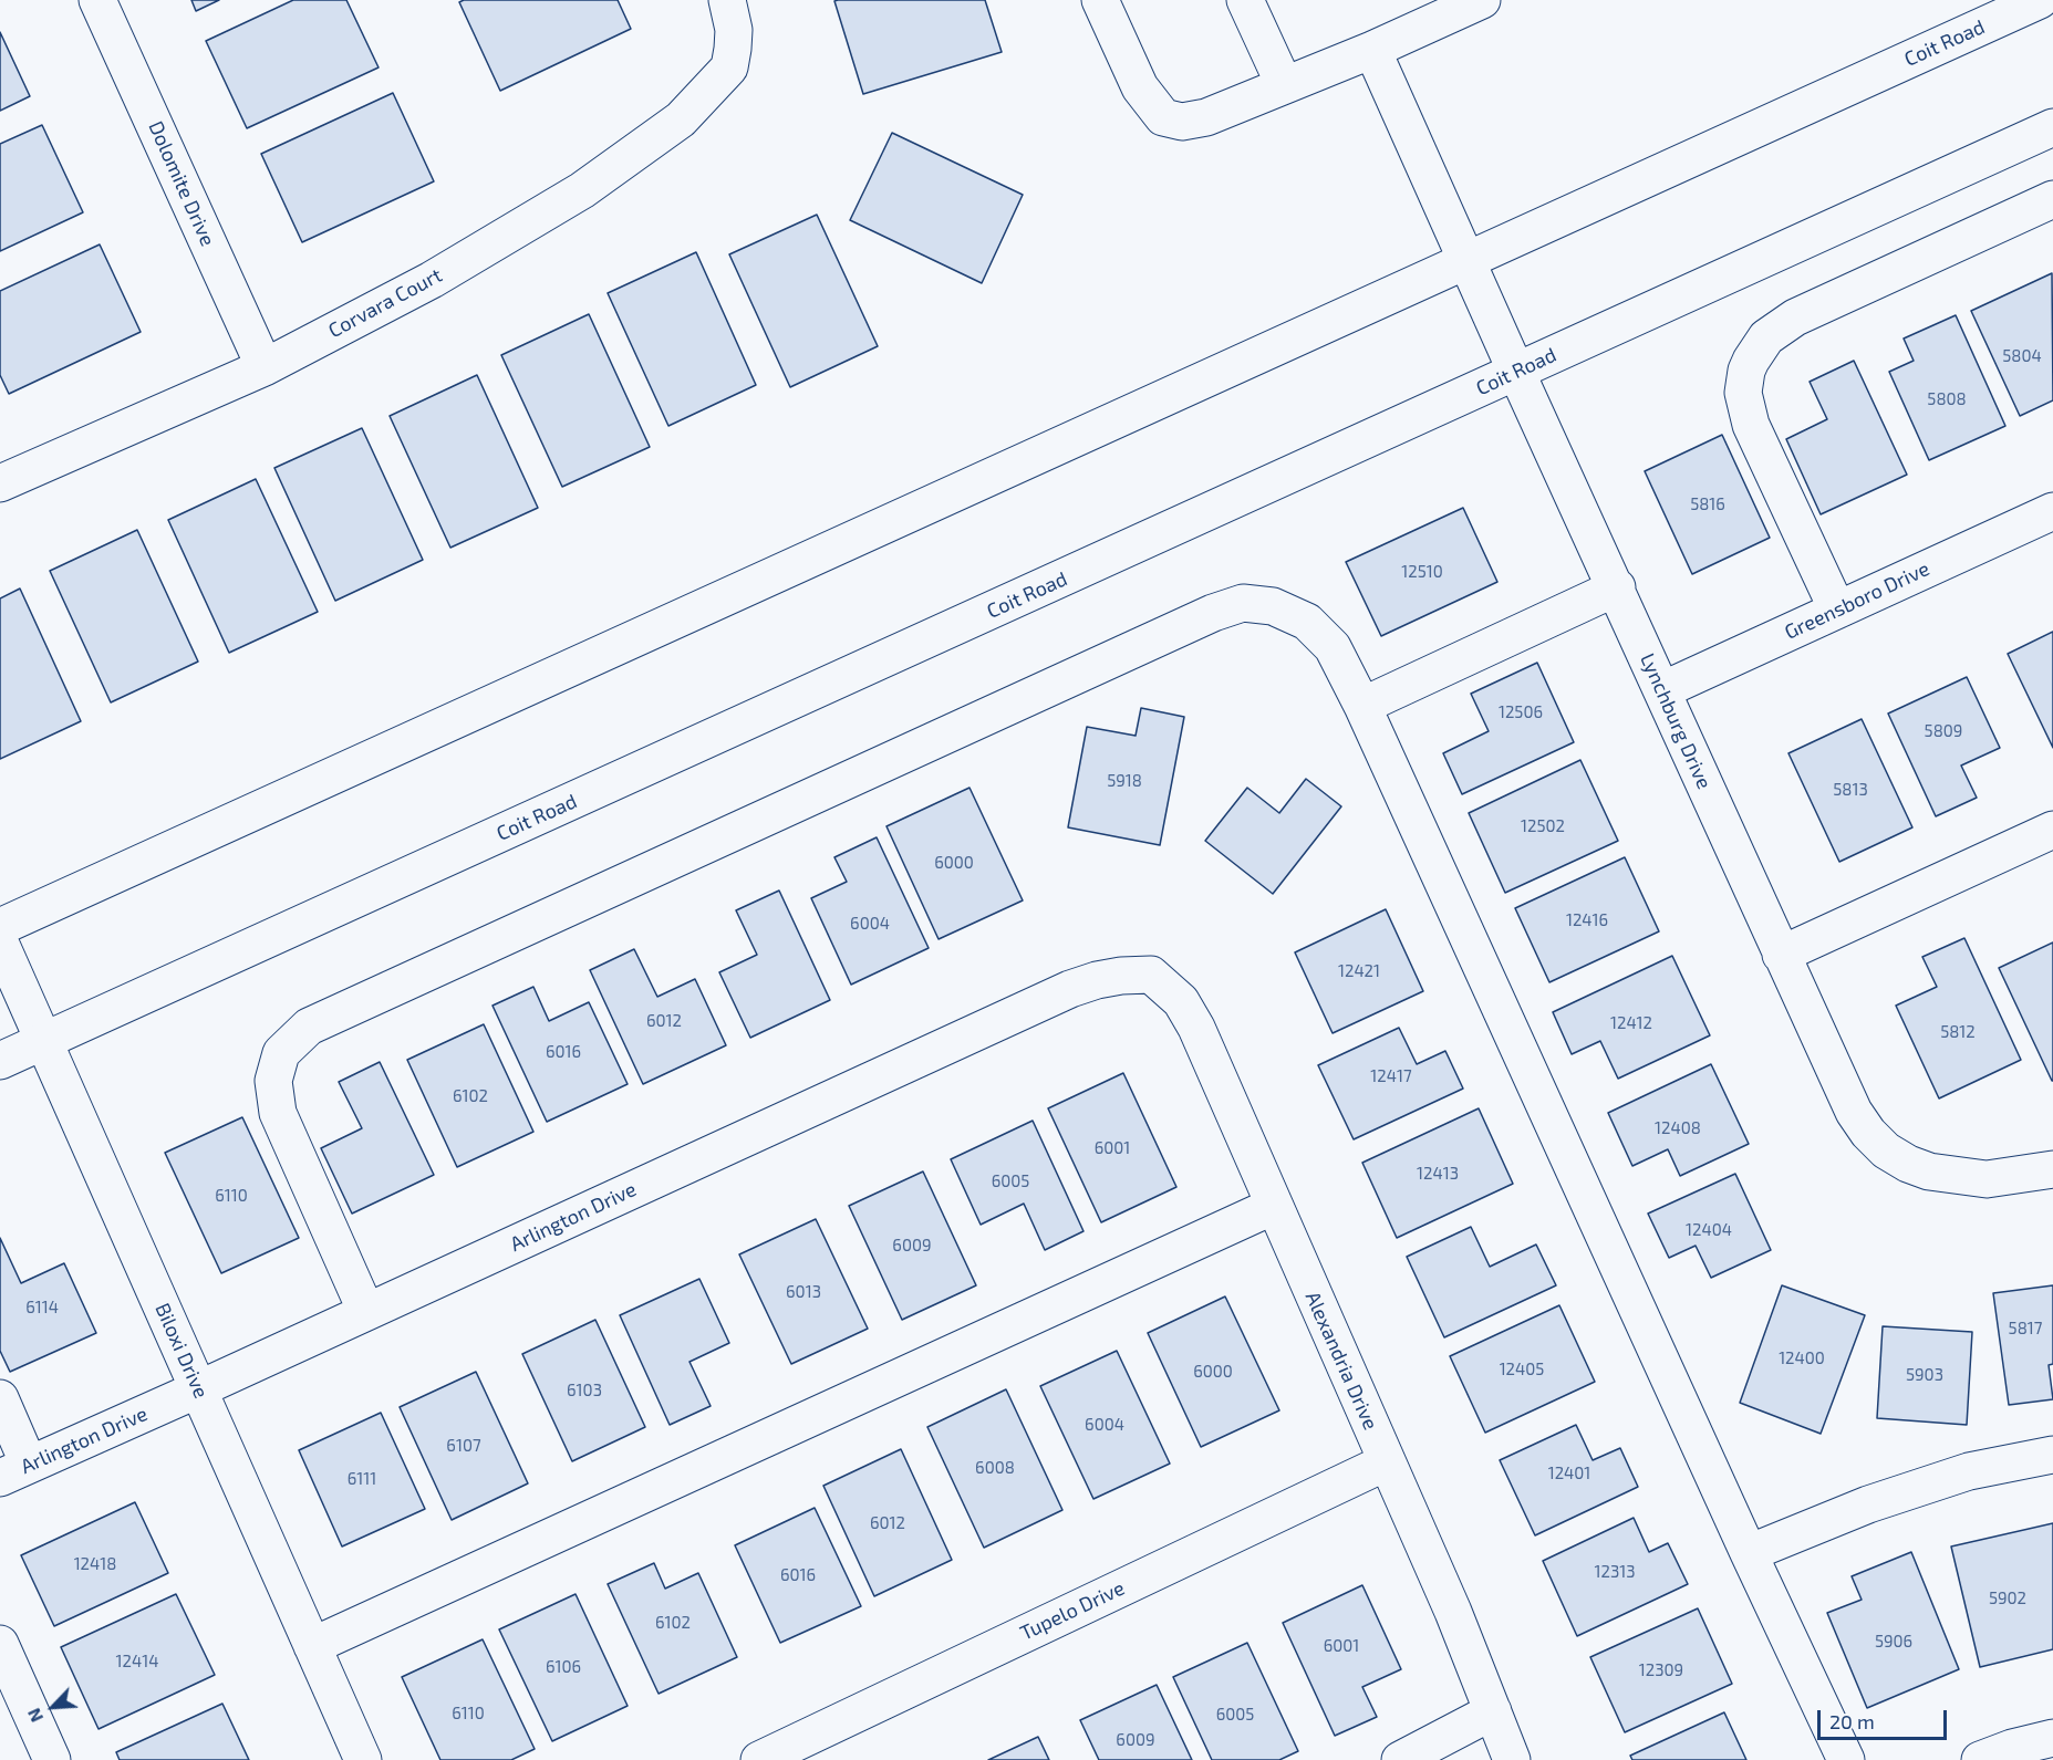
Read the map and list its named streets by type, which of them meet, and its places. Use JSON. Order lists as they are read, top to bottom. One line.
{"streets":{"street":["Coit Road","Dolomite Drive","Corvara Court","Greensboro Drive","Lynchburg Drive","Arlington Drive","Biloxi Drive","Alexandria Drive","Tupelo Drive"]},"crossings":[["Coit Road","Lynchburg Drive"],["Coit Road","Biloxi Drive"],["Dolomite Drive","Corvara Court"],["Greensboro Drive","Lynchburg Drive"],["Arlington Drive","Biloxi Drive"],["Arlington Drive","Alexandria Drive"],["Alexandria Drive","Tupelo Drive"]],"house_numbers":["5804","5808","5816","12510","12506","5809","5918","5813","12502","6000","12416","6004","12421","6012","12412","5812","6016","12417","6102","12408","6001","12413","6005","6110","12404","6009","6013","6114","5817","12400","12405","6000","5903","6103","6004","6107","6008","12401","6111","6012","12418","12313","6016","5902","6102","5906","6001","12414","6106","12309","6110","6005","6009"],"scale_bar":"20 m","north":"bottom left"}
